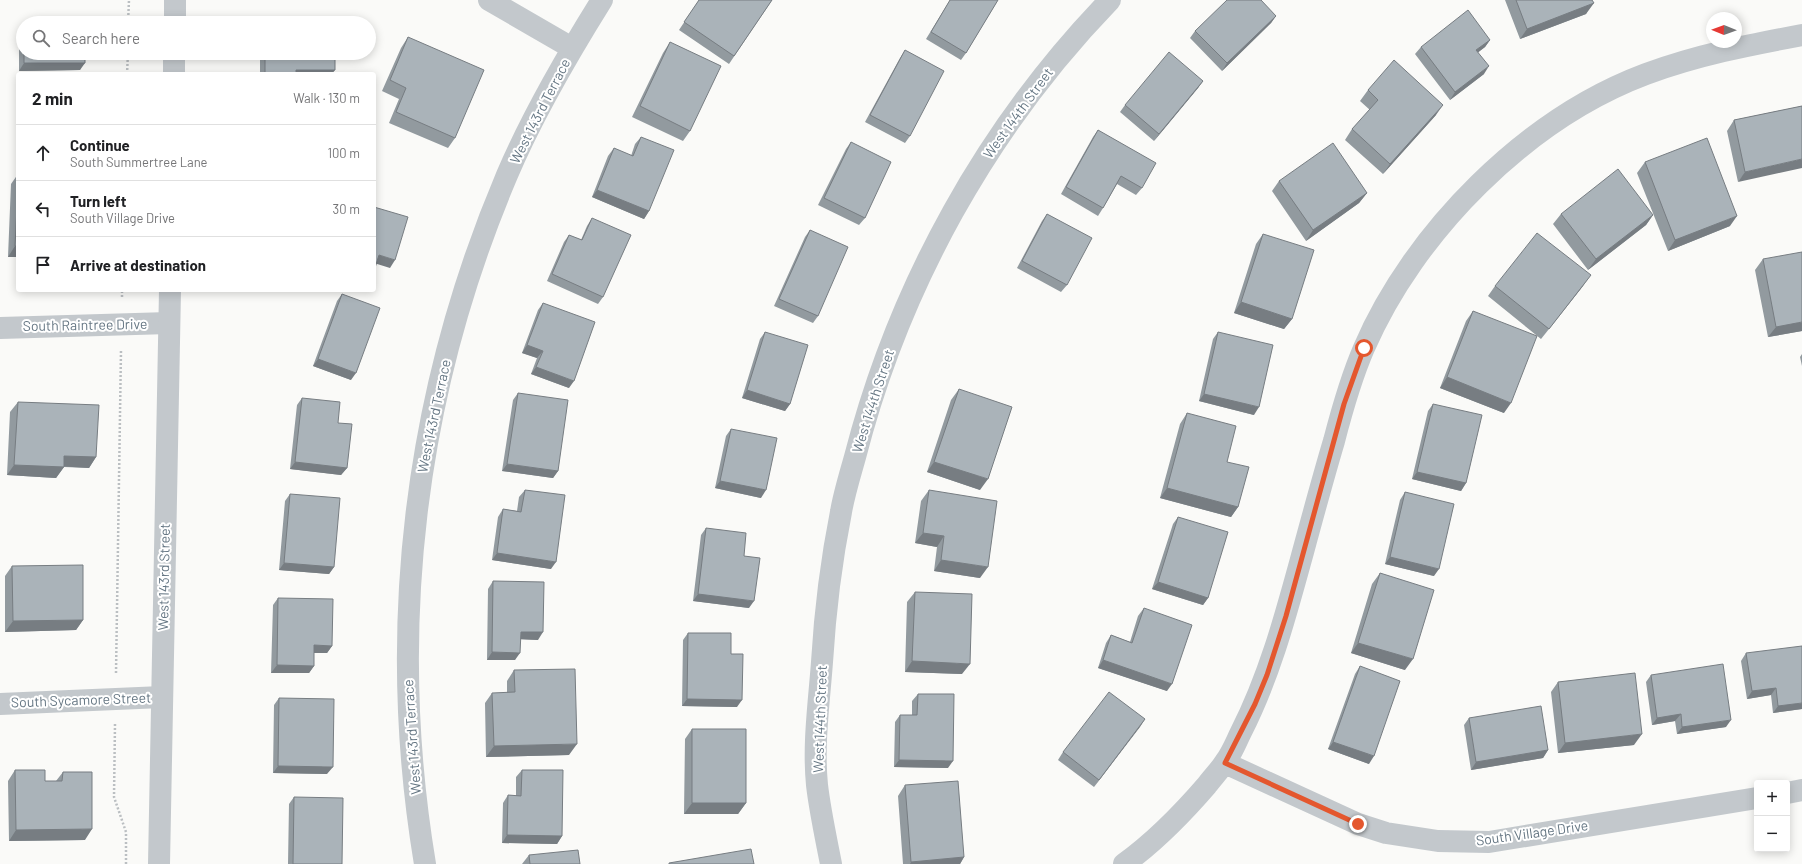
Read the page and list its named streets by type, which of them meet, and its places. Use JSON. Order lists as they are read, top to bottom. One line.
{"streets":{"street":["West 143rd Terrace","West 144th Street","South Raintree Drive","West 143rd Street","South Sycamore Street","South Village Drive"]},"crossings":[["South Raintree Drive","West 143rd Street"],["West 143rd Street","South Sycamore Street"]],"north":"left","page":{"search":"Search here","heading":["2 min","Walk · 130 m"],"list":[["Continue","South Summertree Lane","100 m"],["Turn left","South Village Drive","30 m"],"Arrive at destination"],"map_buttons":["+","−"]}}
